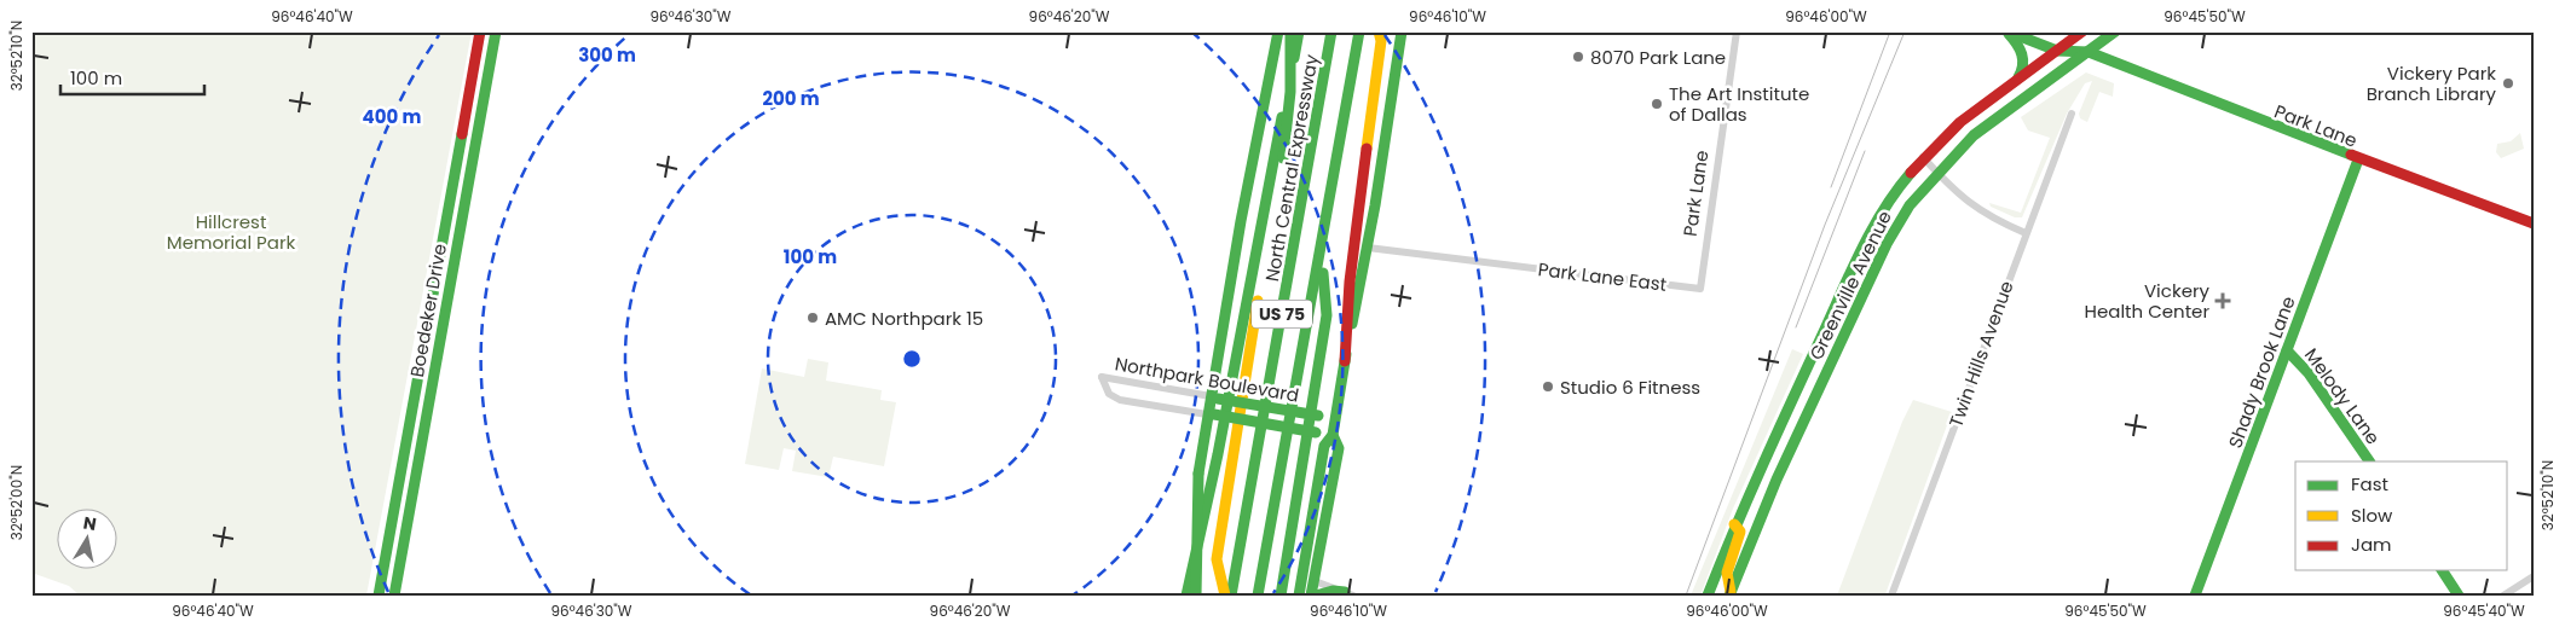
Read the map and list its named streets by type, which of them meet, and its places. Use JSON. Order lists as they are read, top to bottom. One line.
{"streets":{"main road":["Park Lane","North Central Expressway","Greenville Avenue","Boedeker Drive","US 75","Shady Brook Lane","Northpark Boulevard","Melody Lane"],"street":["Park Lane East","Twin Hills Avenue"]},"crossings":[["Park Lane","Park Lane East"],["Park Lane","Greenville Avenue"],["Park Lane","Shady Brook Lane"],["North Central Expressway","Northpark Boulevard"],["Shady Brook Lane","Melody Lane"]],"parks":["Hillcrest Memorial Park"],"places":{"other":["8070 Park Lane","Vickery Park Branch Library","The Art Institute of Dallas","AMC Northpark 15","Studio 6 Fitness"],"health":["Vickery Health Center"]},"legend":["Fast","Slow","Jam"],"scale_bar":"100 m","north":"top","coordinates":["96°46'40\"W","96°46'30\"W","96°46'20\"W","96°46'10\"W","96°46'00\"W","96°45'50\"W","32°52'10\"N","32°52'00\"N","96°45'40\"W"],"rings":["300 m","200 m","400 m","100 m"]}
